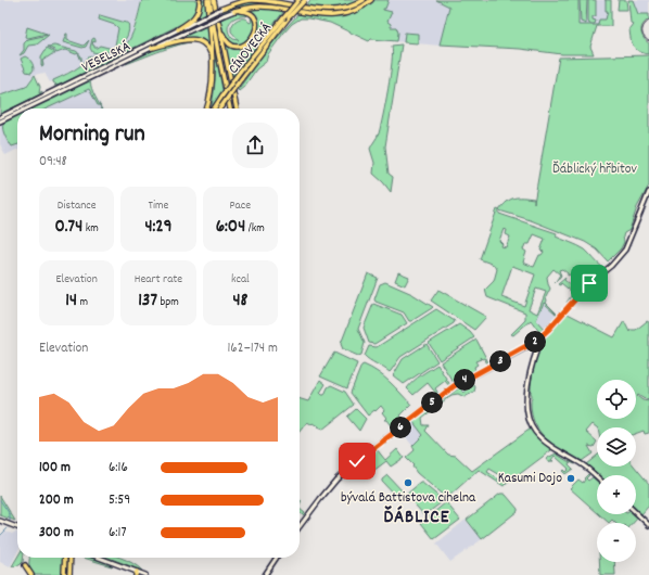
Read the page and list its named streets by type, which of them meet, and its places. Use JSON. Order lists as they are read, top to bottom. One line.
{"streets":{"highway":["CÍNOVECKÁ"],"main road":["VESELSKÁ"]},"districts":["ĎÁBLICE"],"parks":["Ďáblický hřbitov"],"places":["Kasumi Dojo","bývalá Battistova cihelna"],"page":{"heading":["Morning run","09:48"],"stats":[["Distance","0.74 km"],["Time","4:29"],["Pace","6:04 /km"],["Elevation","14 m"],["Heart rate","137 bpm"],["kcal","48"]],"chart":["Elevation","162–174 m"],"pins":["2","3","4","5","6"],"map_buttons":["+","−"],"list":[{"name":"100 m","note":"6:16"},{"name":"200 m","note":"5:59"},{"name":"300 m","note":"6:17"}]}}
